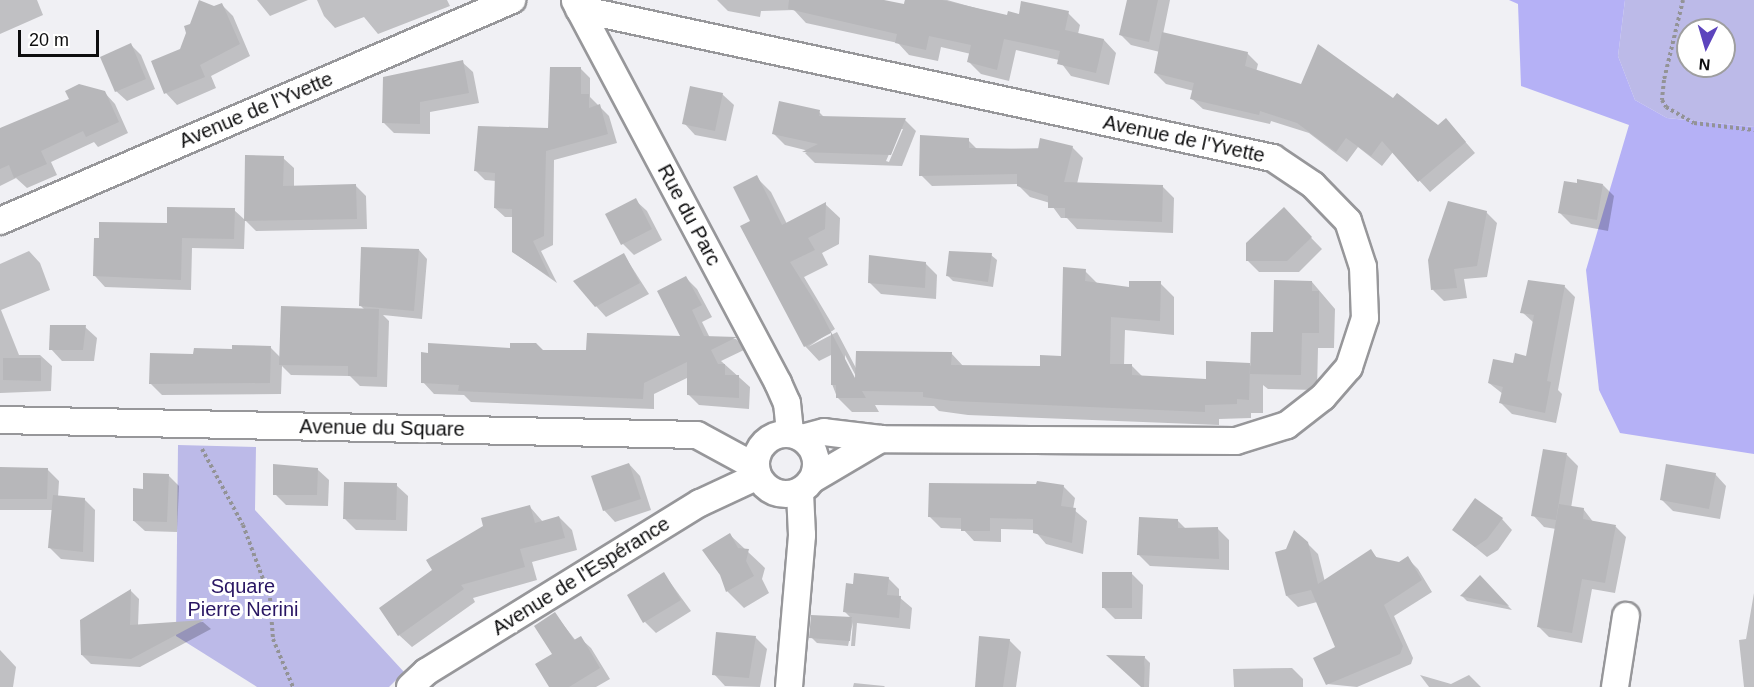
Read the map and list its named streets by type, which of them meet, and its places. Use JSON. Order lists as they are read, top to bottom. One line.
{"streets":{"street":["Avenue de l'Yvette","Rue du Parc","Avenue du Square","Avenue de l'Espérance"]},"crossings":[["Avenue de l'Yvette","Rue du Parc"],["Avenue de l'Yvette","Avenue du Square"],["Avenue de l'Yvette","Avenue de l'Espérance"],["Rue du Parc","Avenue du Square"],["Rue du Parc","Avenue de l'Espérance"],["Avenue du Square","Avenue de l'Espérance"]],"parks":["Square Pierre Nerini"],"scale_bar":"20 m","north":"bottom"}
